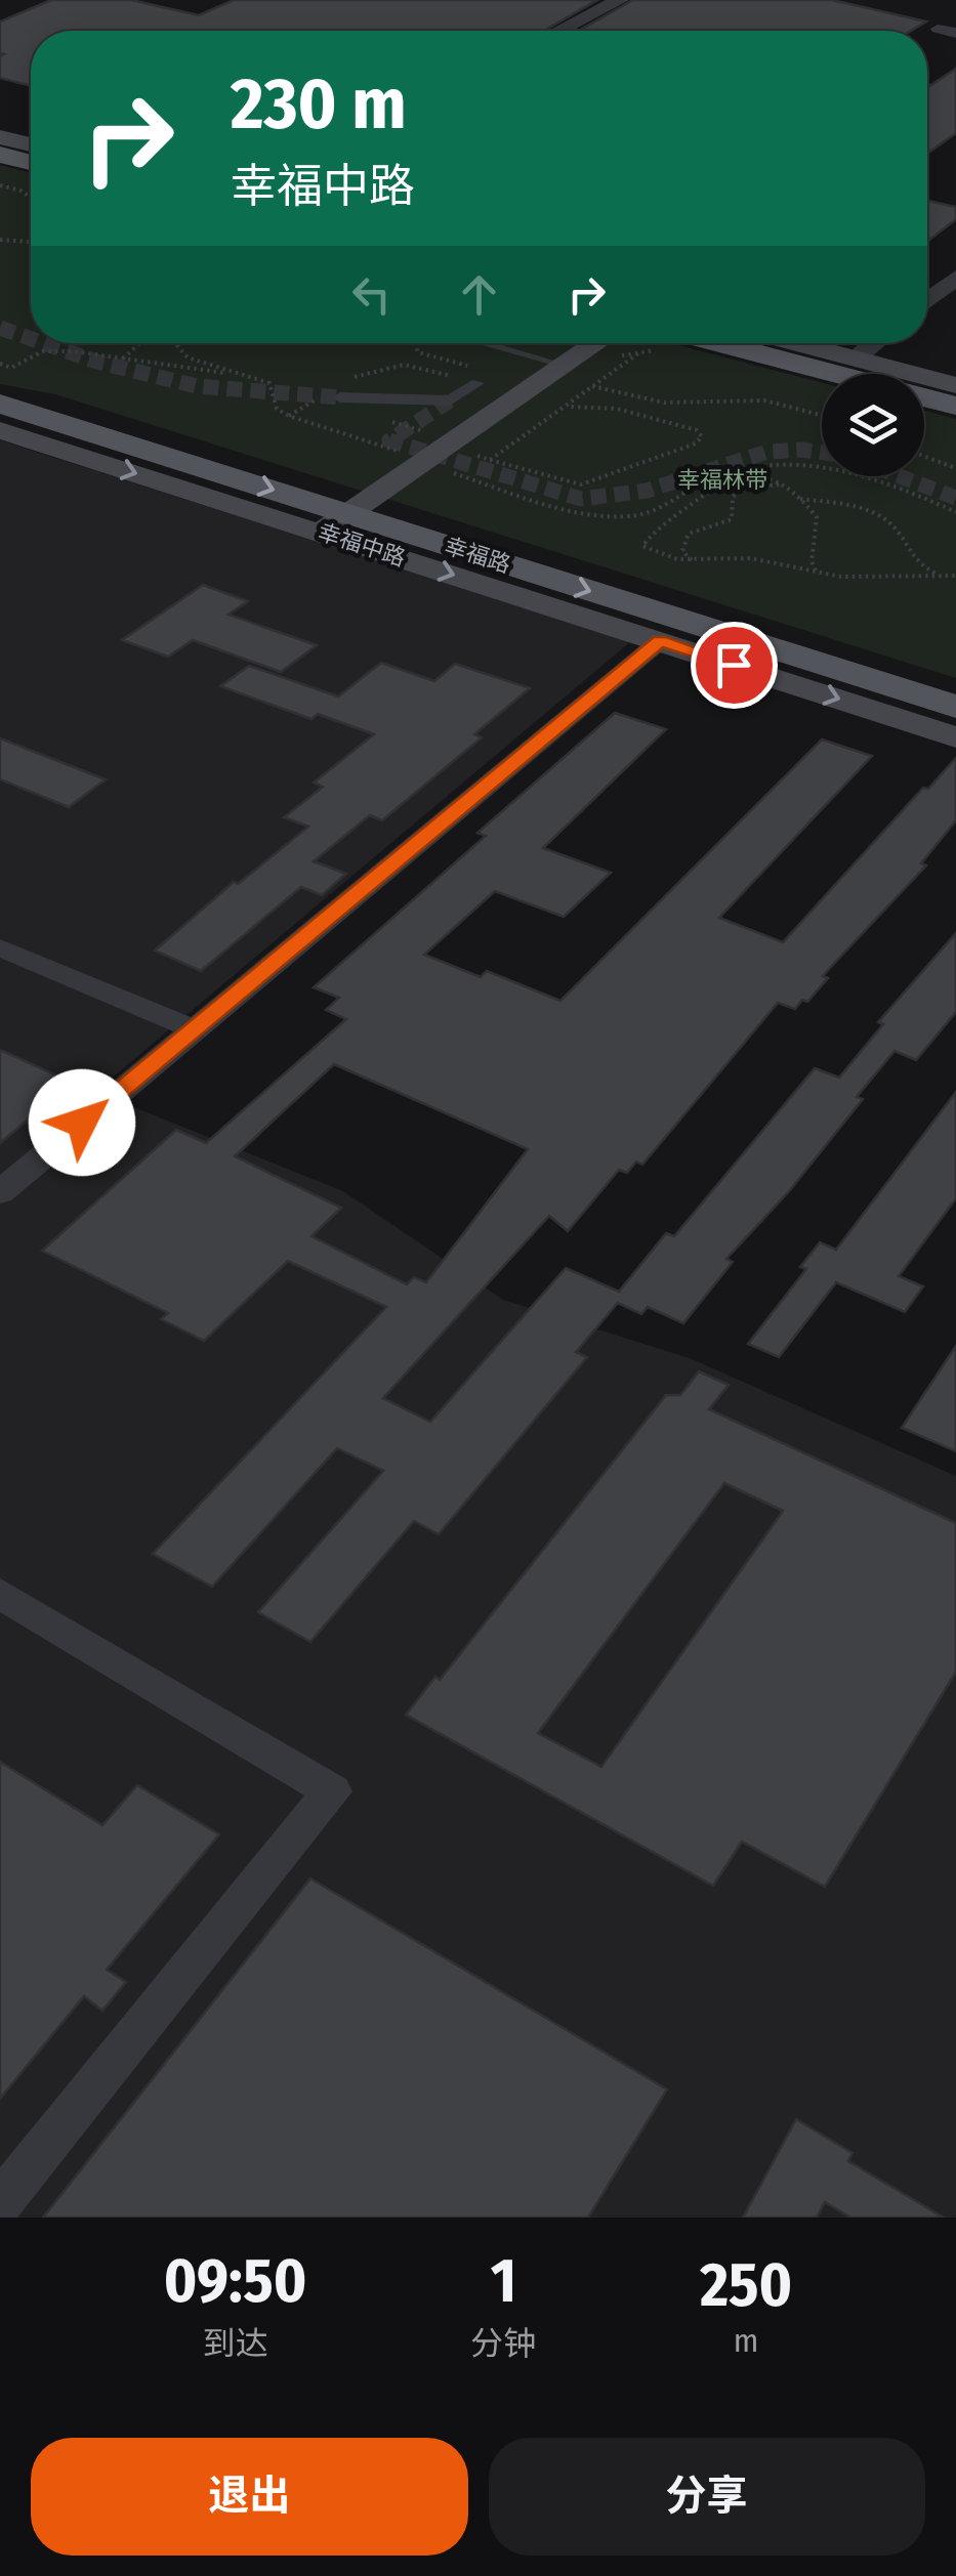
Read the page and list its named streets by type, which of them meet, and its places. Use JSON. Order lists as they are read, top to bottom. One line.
{"streets":{"main road":["幸福中路","幸福路"]},"crossings":[["幸福中路","幸福路"]],"parks":["幸福林带"],"page":{"turn":["230 m","幸福中路"],"eta":["09:50","到达","1","分钟","250","m"],"buttons":["退出","分享"]}}
